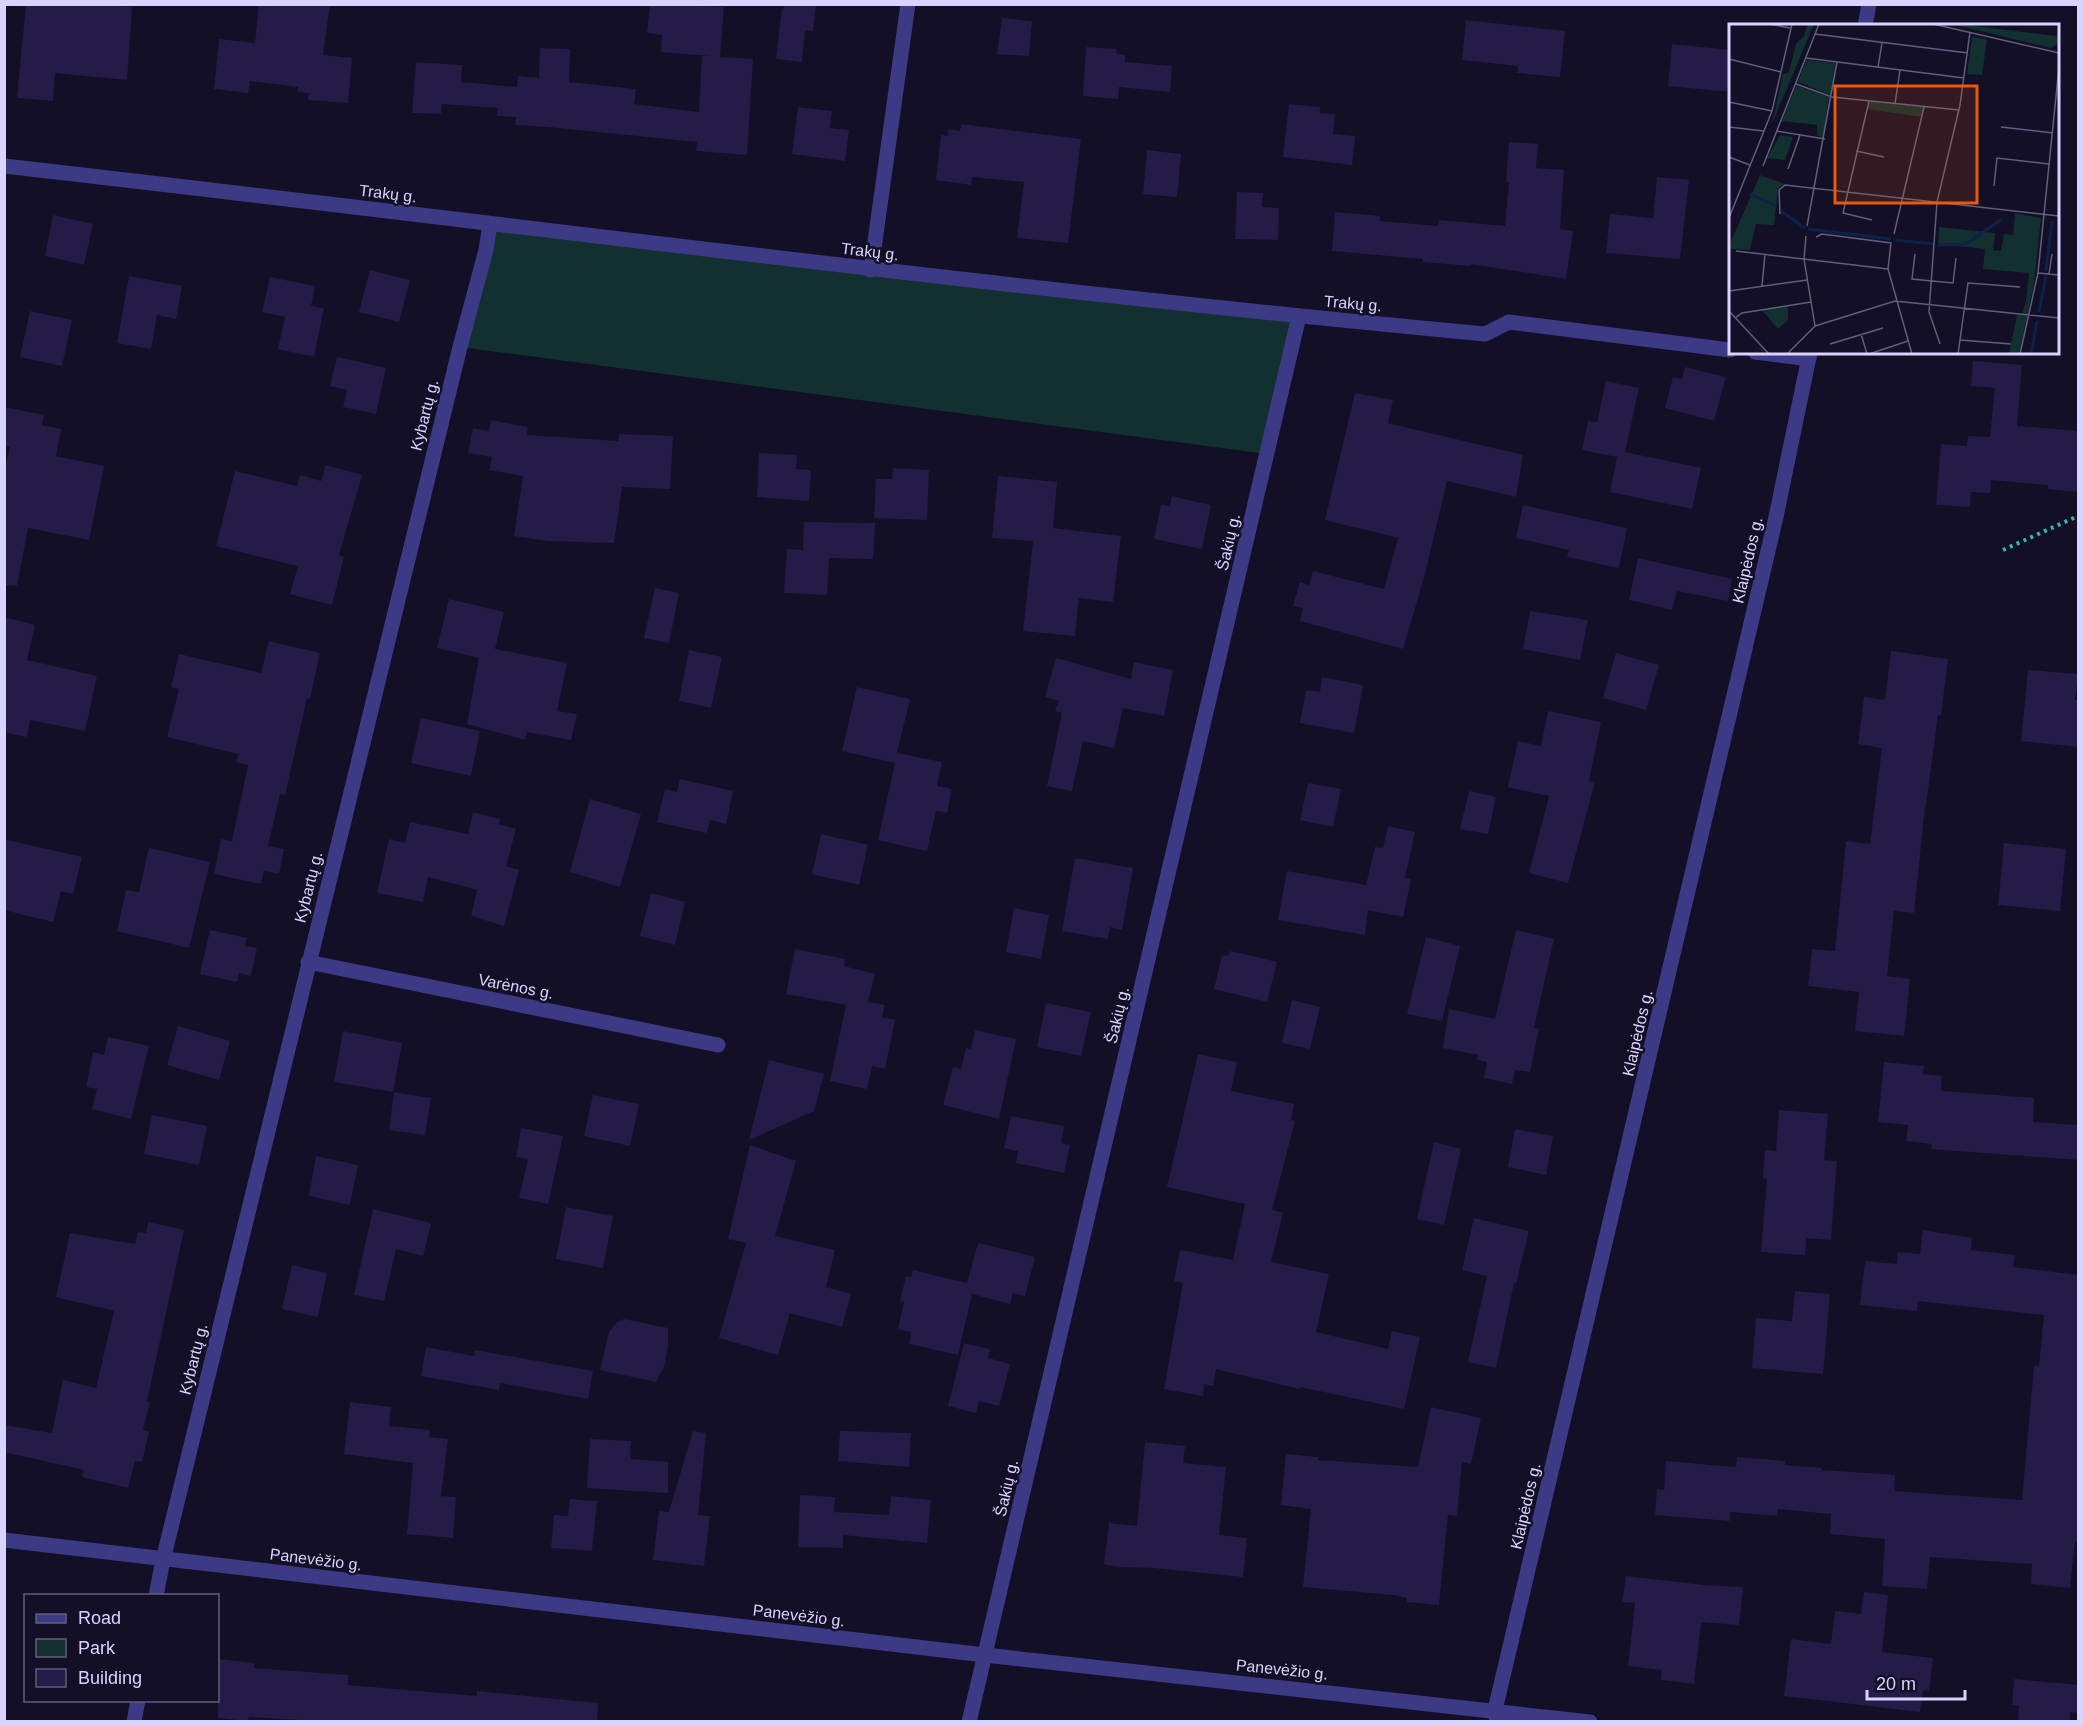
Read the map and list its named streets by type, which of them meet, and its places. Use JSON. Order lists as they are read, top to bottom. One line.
{"streets":{"street":["Trakų g.","Kybartų g.","Šakių g.","Klaipėdos g.","Varėnos g.","Panevėžio g."]},"crossings":[["Trakų g.","Kybartų g."],["Trakų g.","Šakių g."],["Kybartų g.","Varėnos g."],["Kybartų g.","Panevėžio g."],["Šakių g.","Panevėžio g."],["Klaipėdos g.","Panevėžio g."]],"legend":["Road","Park","Building"],"scale_bar":"20 m"}
